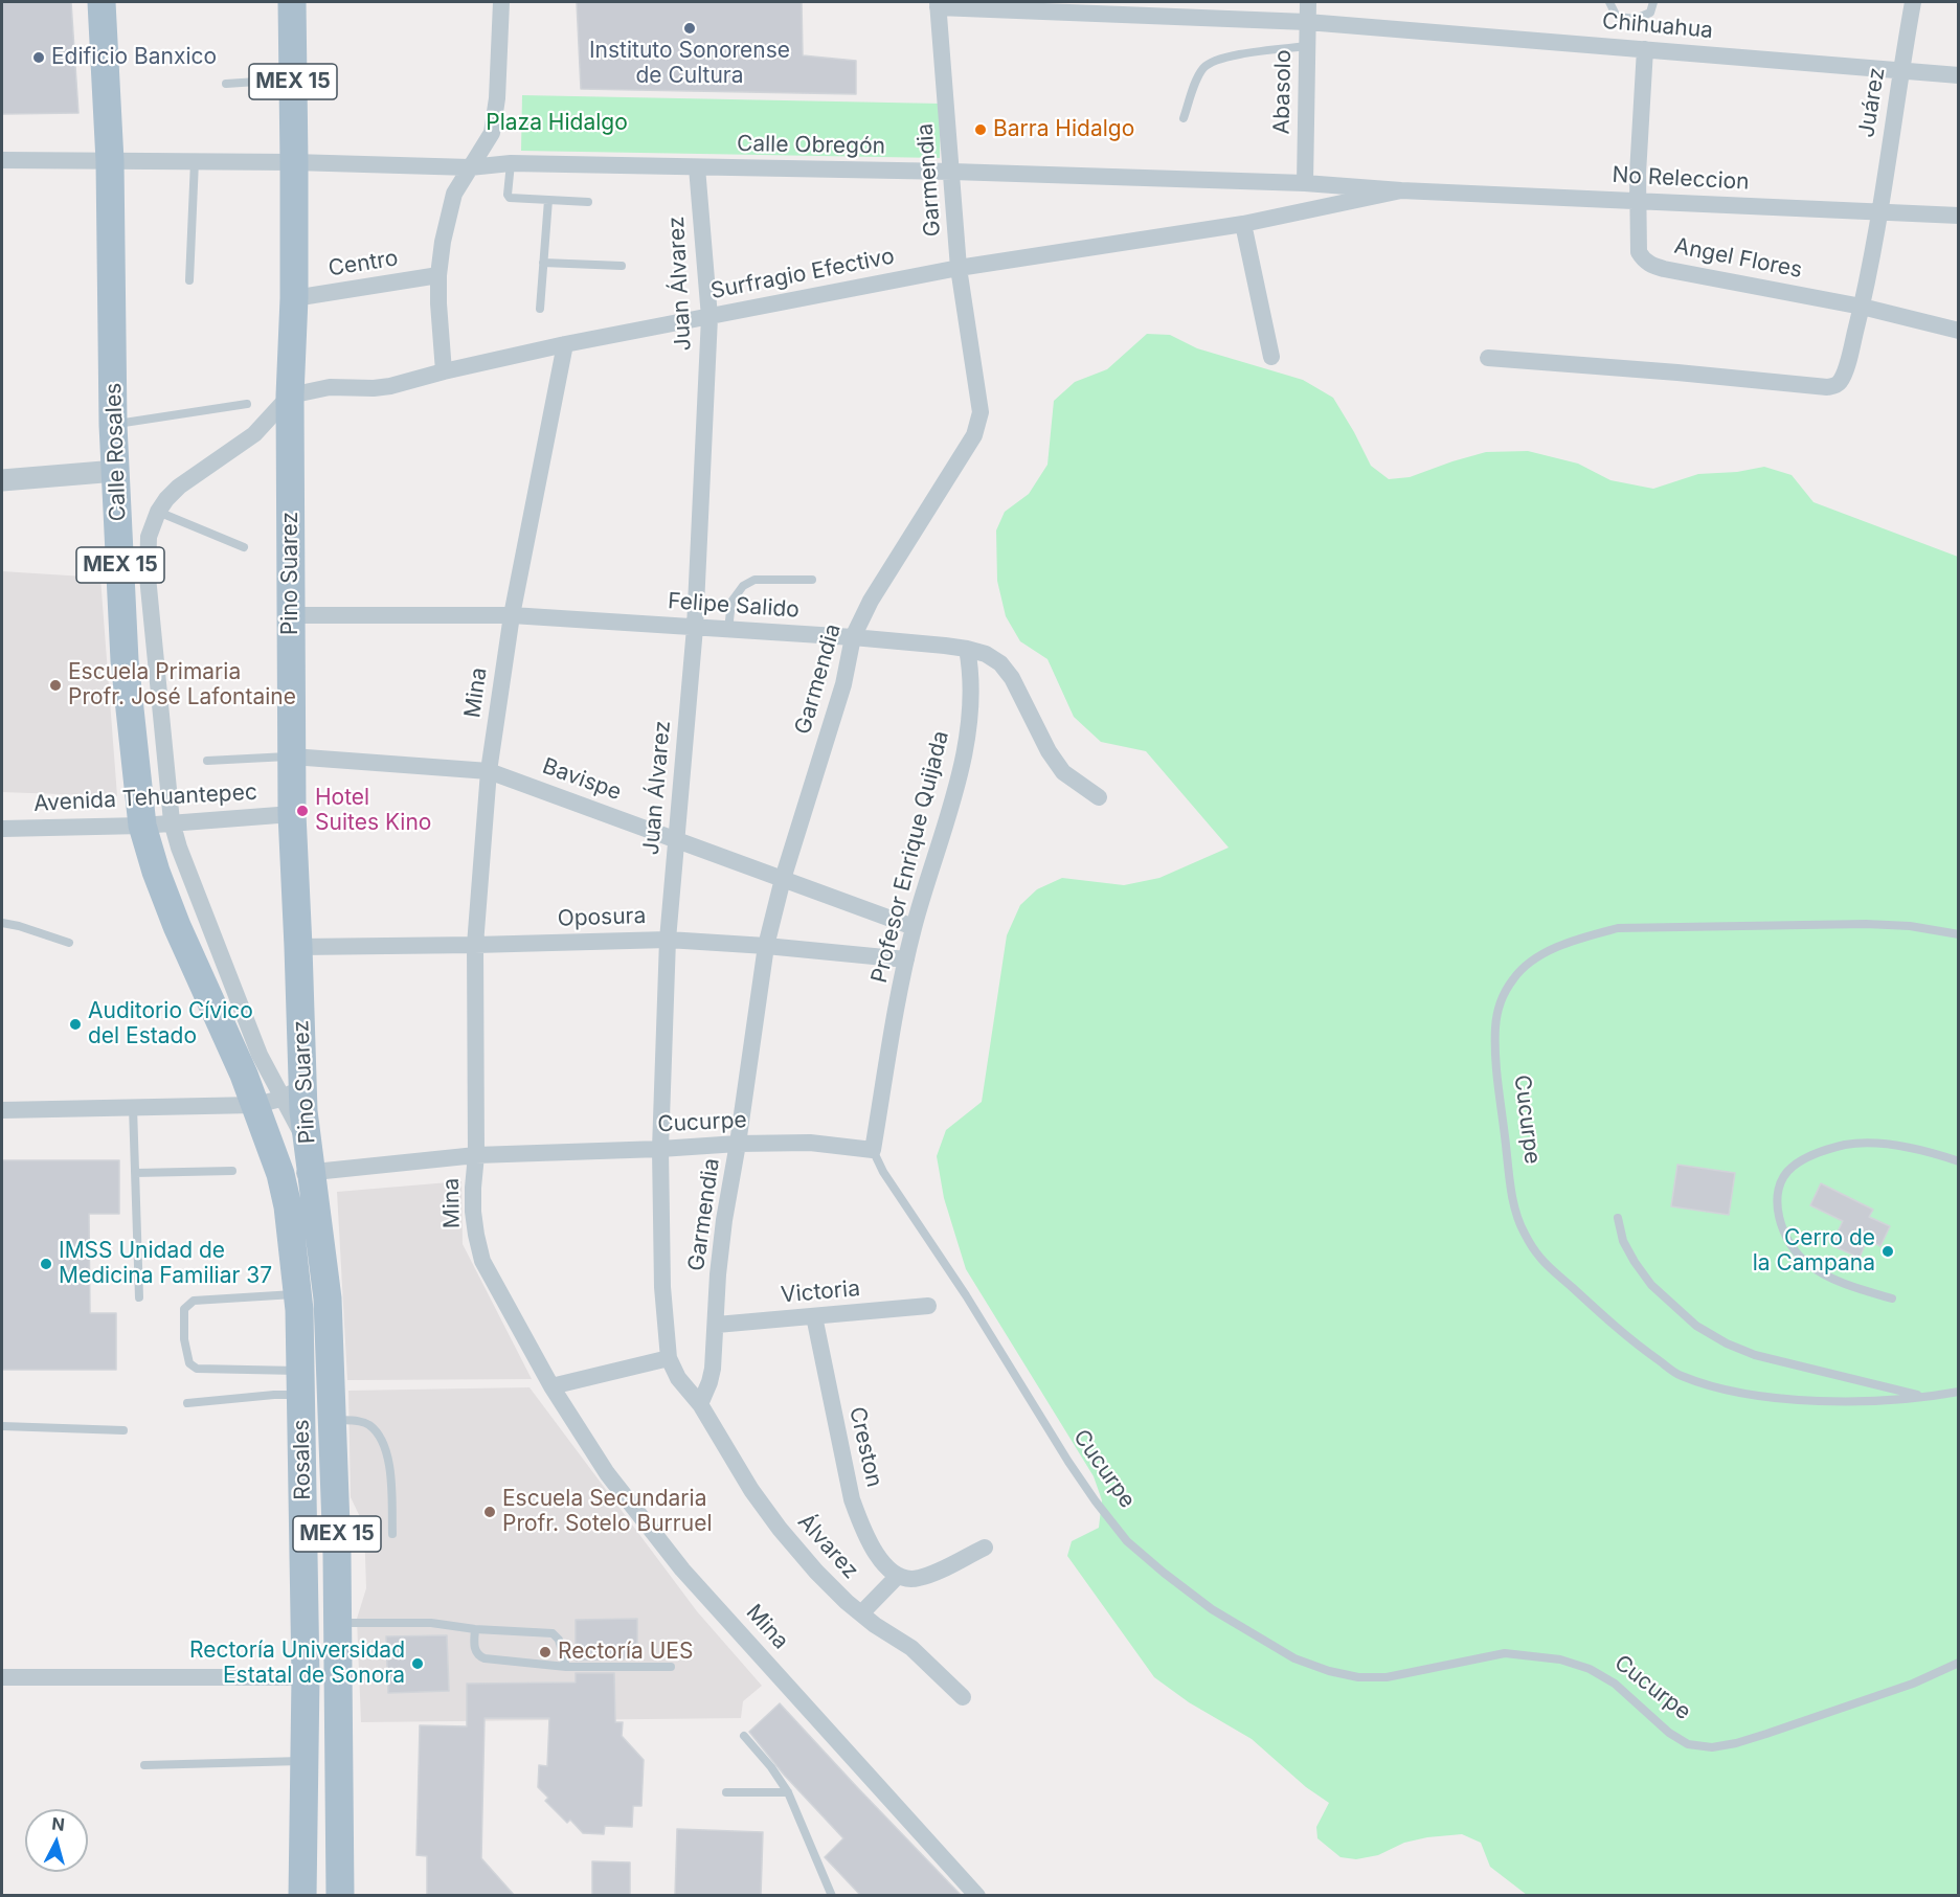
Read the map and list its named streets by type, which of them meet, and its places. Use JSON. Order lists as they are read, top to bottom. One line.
{"streets":{"main road":["MEX 15","Calle Rosales","Pino Suarez","Rosales"],"street":["Chihuahua","Abasolo","Juárez","Calle Obregón","No Releccion","Garmendia","Angel Flores","Centro","Surfragio Efectivo","Juan Álvarez","Felipe Salido","Mina","Bavispe","Avenida Tehuantepec","Profesor Enrique Quijada","Oposura","Cucurpe","Victoria","Creston","Álvarez"]},"crossings":[["Chihuahua","Abasolo"],["Chihuahua","Juárez"],["Chihuahua","Garmendia"],["Chihuahua","Angel Flores"],["MEX 15","Calle Obregón"],["MEX 15","Pino Suarez"],["Abasolo","Calle Obregón"],["Juárez","No Releccion"],["Juárez","Angel Flores"],["Calle Obregón","No Releccion"],["Calle Obregón","Garmendia"],["Calle Obregón","Surfragio Efectivo"],["Calle Obregón","Juan Álvarez"],["Calle Obregón","Calle Rosales"],["Calle Obregón","Pino Suarez"],["No Releccion","Angel Flores"],["No Releccion","Surfragio Efectivo"],["Garmendia","Surfragio Efectivo"],["Garmendia","Juan Álvarez"],["Garmendia","Felipe Salido"],["Garmendia","Bavispe"],["Garmendia","Oposura"],["Garmendia","Cucurpe"],["Garmendia","Victoria"],["Garmendia","Álvarez"],["Centro","Pino Suarez"],["Surfragio Efectivo","Juan Álvarez"],["Surfragio Efectivo","Calle Rosales"],["Surfragio Efectivo","Pino Suarez"],["Surfragio Efectivo","Mina"],["Juan Álvarez","Felipe Salido"],["Juan Álvarez","Bavispe"],["Juan Álvarez","Oposura"],["Juan Álvarez","Cucurpe"],["Juan Álvarez","Álvarez"],["Calle Rosales","Pino Suarez"],["Calle Rosales","Avenida Tehuantepec"],["Calle Rosales","Rosales"],["Pino Suarez","Felipe Salido"],["Pino Suarez","Bavispe"],["Pino Suarez","Avenida Tehuantepec"],["Pino Suarez","Oposura"],["Pino Suarez","Cucurpe"],["Pino Suarez","Rosales"],["Felipe Salido","Mina"],["Felipe Salido","Profesor Enrique Quijada"],["Mina","Bavispe"],["Mina","Oposura"],["Mina","Cucurpe"],["Bavispe","Profesor Enrique Quijada"],["Profesor Enrique Quijada","Oposura"],["Profesor Enrique Quijada","Cucurpe"],["Cucurpe","Rosales"],["Victoria","Creston"]],"parks":["Plaza Hidalgo"],"places":["Instituto Sonorense de Cultura","Edificio Banxico","Barra Hidalgo","Escuela Primaria Profr. José Lafontaine","Hotel Suites Kino","Auditorio Cívico del Estado","Cerro de la Campana","IMSS Unidad de Medicina Familiar 37","Escuela Secundaria Profr. Sotelo Burruel","Rectoría UES","Rectoría Universidad Estatal de Sonora"],"north":"top"}
